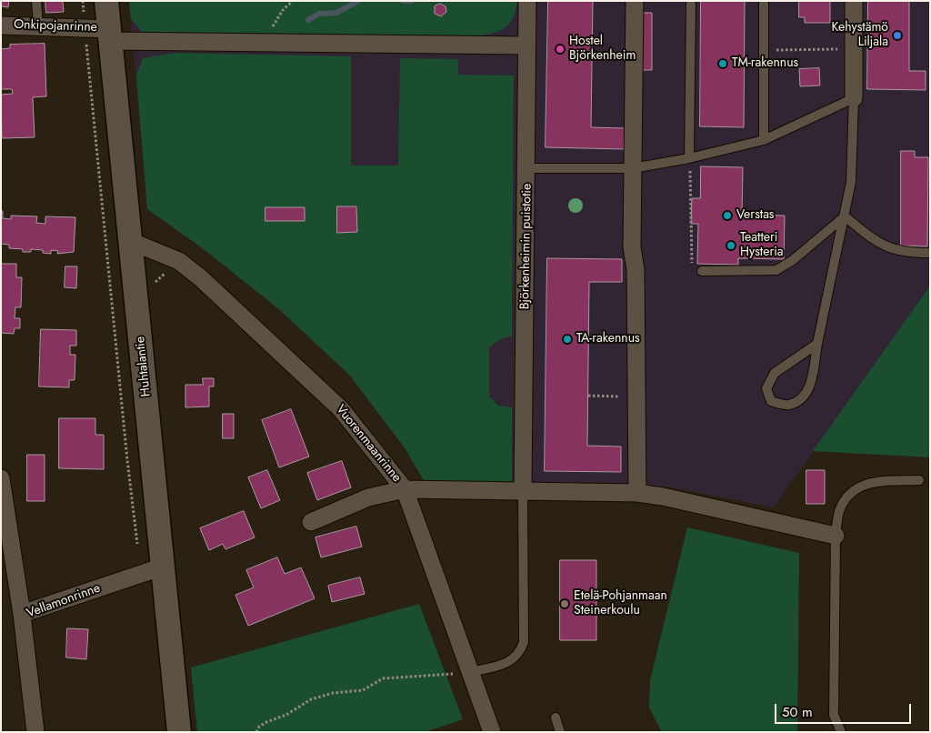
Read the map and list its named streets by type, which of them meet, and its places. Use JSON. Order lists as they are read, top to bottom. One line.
{"streets":{"main road":["Huhtalantie"],"street":["Onkipojanrinne","Björkenheimin puistotie","Vuorenmaanrinne","Vellamonrinne"]},"crossings":[["Onkipojanrinne","Björkenheimin puistotie"],["Onkipojanrinne","Huhtalantie"],["Huhtalantie","Vuorenmaanrinne"],["Huhtalantie","Vellamonrinne"]],"places":["Kehystämö Liljala","Hostel Björkenheim","TM-rakennus","Verstas","Teatteri Hysteria","TA-rakennus","Etelä-Pohjanmaan Steinerkoulu"],"scale_bar":"50 m"}
